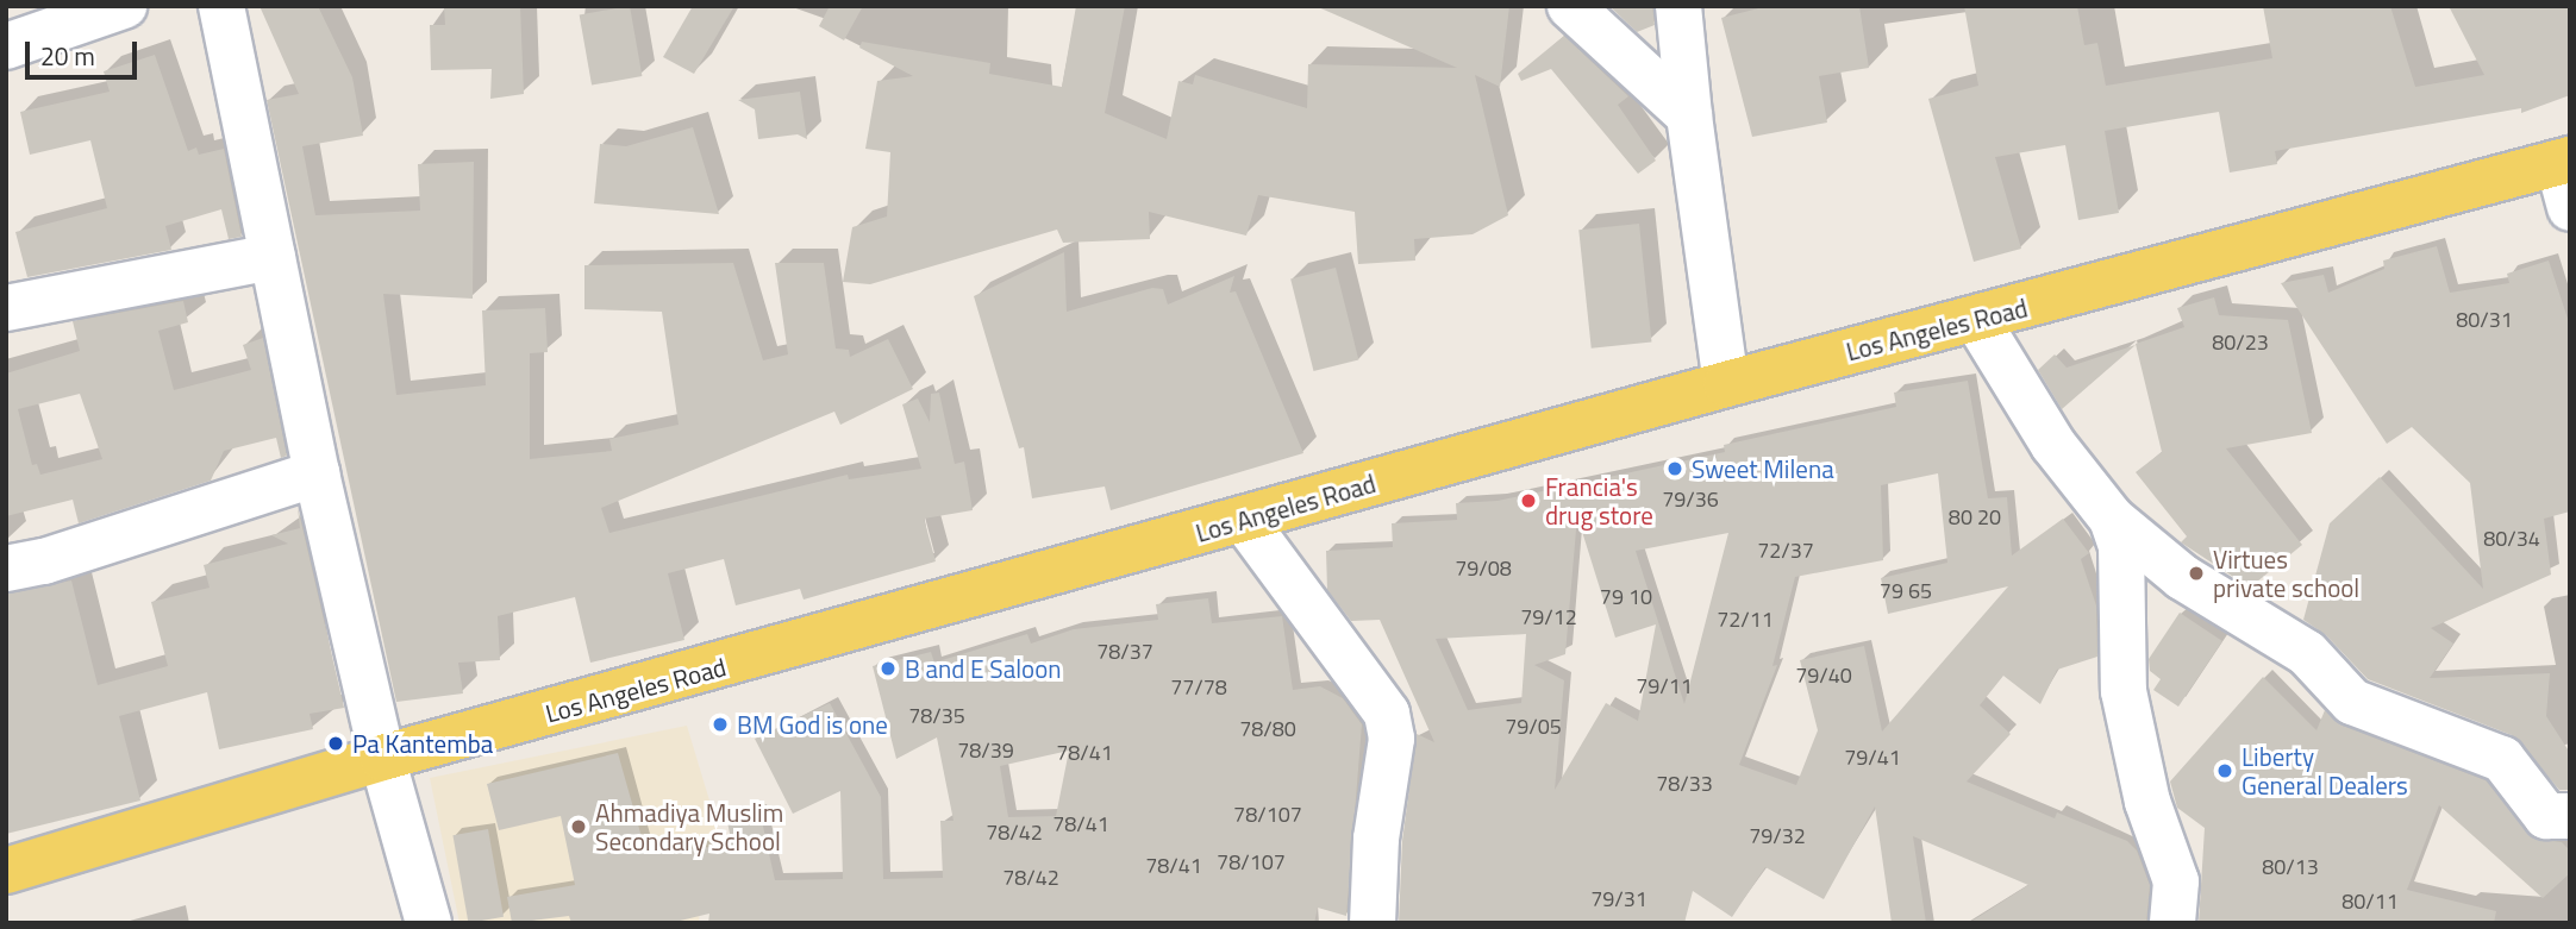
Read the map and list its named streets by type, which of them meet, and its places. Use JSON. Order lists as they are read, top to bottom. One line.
{"streets":{"main road":["Los Angeles Road"]},"places":["Sweet Milena","Francia's drug store","Virtues private school","B and E Saloon","BM God is one","Pa Kantemba","Liberty General Dealers","Ahmadiya Muslim Secondary School"],"house_numbers":["80/31","80/23","79/36","80 20","80/34","72/37","79/08","79 65","79 10","79/12","72/11","78/37","79/40","79/11","77/78","78/35","79/05","78/80","78/39","78/41","79/41","78/33","78/107","78/41","78/42","79/32","78/107","78/41","80/13","78/42","79/31","80/11"],"scale_bar":"20 m"}
